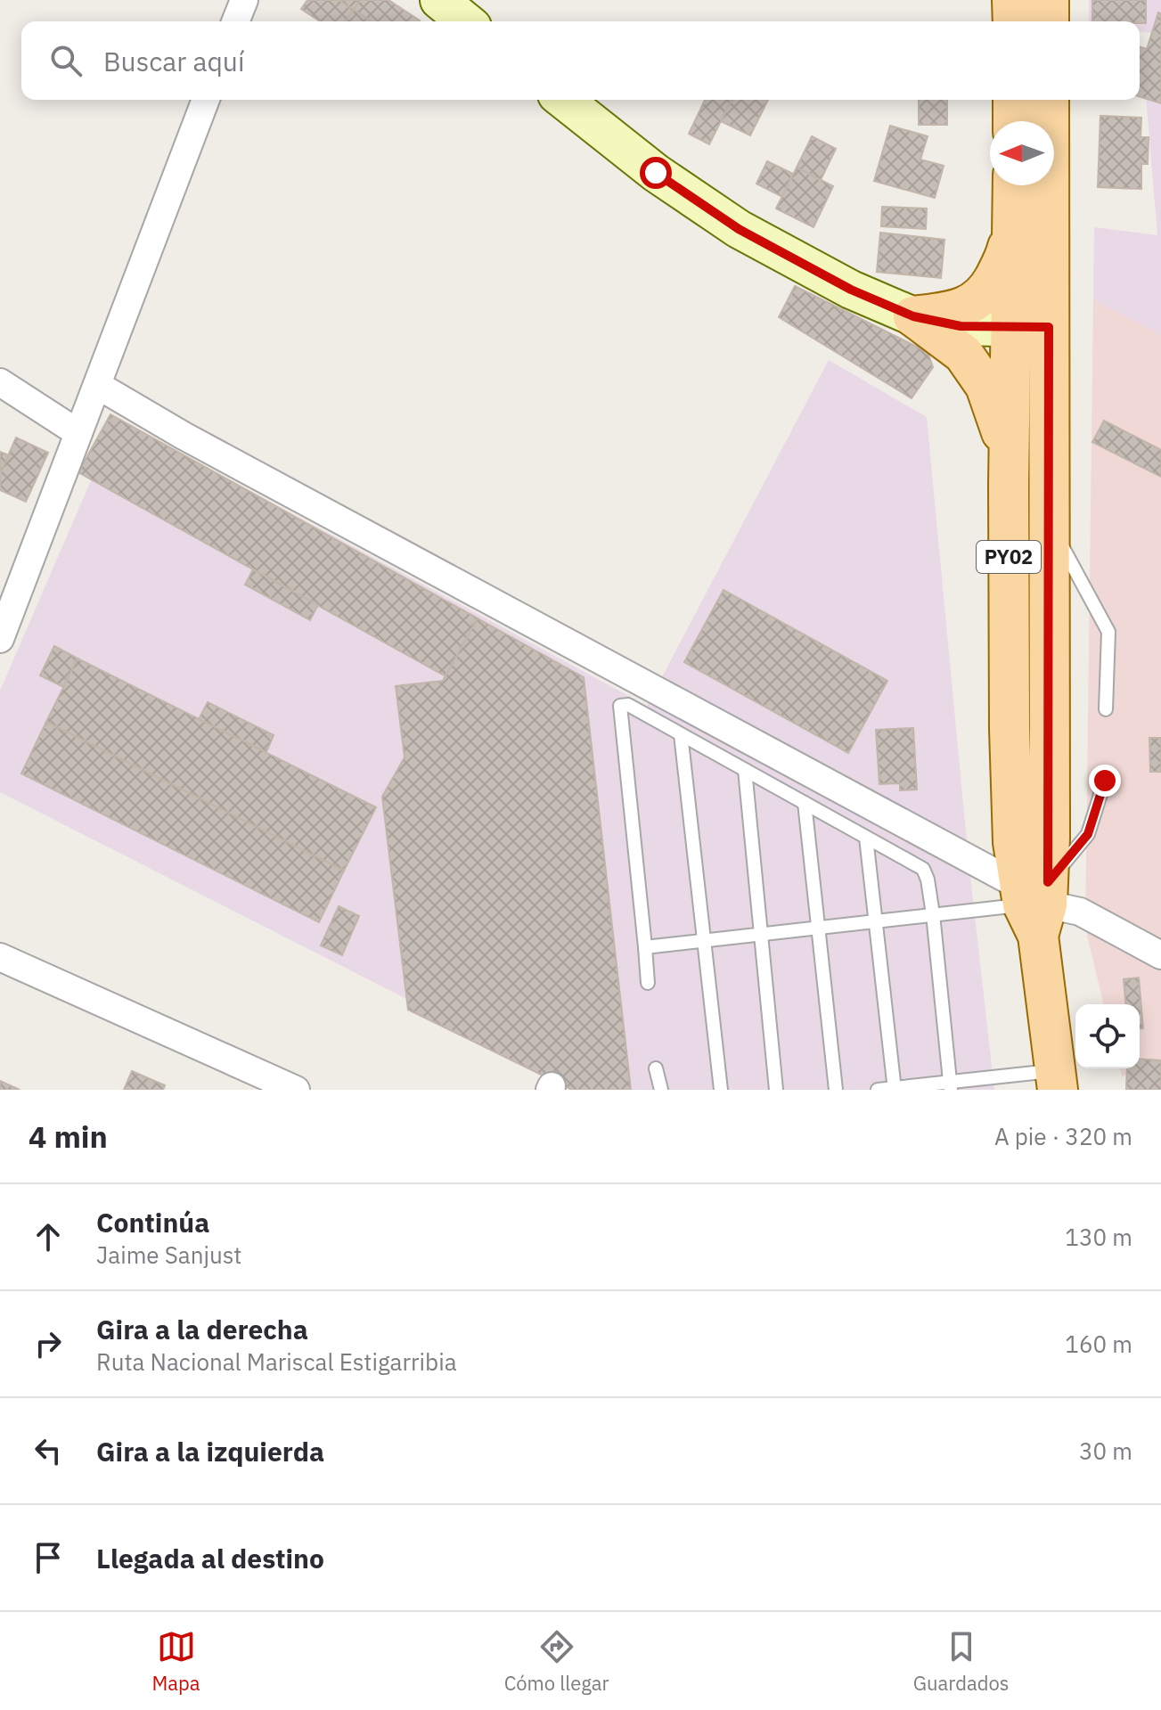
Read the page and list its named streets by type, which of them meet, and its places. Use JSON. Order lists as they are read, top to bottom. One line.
{"streets":{"main road":["PY02"]},"north":"left","page":{"search":"Buscar aquí","heading":["4 min","A pie · 320 m"],"list":[["Continúa","Jaime Sanjust","130 m"],["Gira a la derecha","Ruta Nacional Mariscal Estigarribia","160 m"],["Gira a la izquierda","30 m"],"Llegada al destino"],"nav":["Mapa","Cómo llegar","Guardados"]}}
